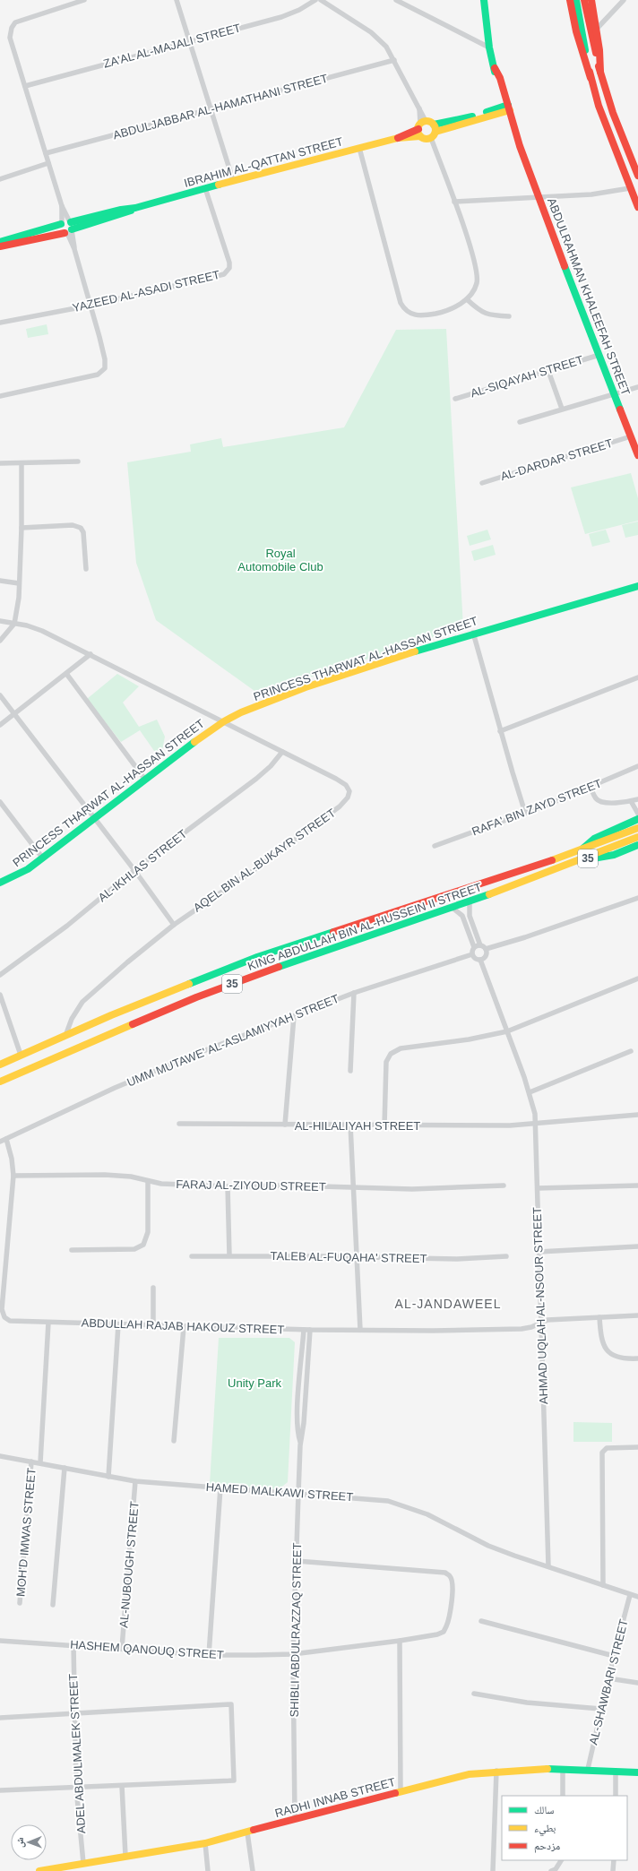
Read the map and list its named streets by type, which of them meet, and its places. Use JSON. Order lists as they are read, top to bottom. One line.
{"streets":{"main road":["IBRAHIM AL-QATTAN STREET","ABDULRAHMAN KHALEEFAH STREET","PRINCESS THARWAT AL-HASSAN STREET","35","KING ABDULLAH BIN AL-HUSSEIN II STREET","RADHI INNAB STREET"],"street":["ZA'AL AL-MAJALI STREET","ABDULJABBAR AL-HAMATHANI STREET","YAZEED AL-ASADI STREET","AL-SIQAYAH STREET","AL-DARDAR STREET","RAFA' BIN ZAYD STREET","AQEL BIN AL-BUKAYR STREET","AL-IKHLAS STREET","UMM MUTAWE' AL-ASLAMIYYAH STREET","AL-HILALIYAH STREET","FARAJ AL-ZIYOUD STREET","TALEB AL-FUQAHA' STREET","AHMAD UQLAH AL-NSOUR STREET","ABDULLAH RAJAB HAKOUZ STREET","HAMED MALKAWI STREET","MOH'D IMWAS STREET","AL-NUBOUGH STREET","SHIBLI ABDULRAZZAQ STREET","HASHEM QANOUQ STREET","AL-SHAWBARI STREET","ADEL ABDULMALEK STREET"]},"crossings":[["IBRAHIM AL-QATTAN STREET","YAZEED AL-ASADI STREET"],["ABDULRAHMAN KHALEEFAH STREET","AL-SIQAYAH STREET"],["ABDULRAHMAN KHALEEFAH STREET","AL-DARDAR STREET"],["AQEL BIN AL-BUKAYR STREET","AL-IKHLAS STREET"],["AQEL BIN AL-BUKAYR STREET","KING ABDULLAH BIN AL-HUSSEIN II STREET"],["UMM MUTAWE' AL-ASLAMIYYAH STREET","AHMAD UQLAH AL-NSOUR STREET"],["UMM MUTAWE' AL-ASLAMIYYAH STREET","ABDULLAH RAJAB HAKOUZ STREET"],["AL-HILALIYAH STREET","AHMAD UQLAH AL-NSOUR STREET"],["FARAJ AL-ZIYOUD STREET","ABDULLAH RAJAB HAKOUZ STREET"],["AHMAD UQLAH AL-NSOUR STREET","ABDULLAH RAJAB HAKOUZ STREET"],["AHMAD UQLAH AL-NSOUR STREET","HAMED MALKAWI STREET"],["ABDULLAH RAJAB HAKOUZ STREET","SHIBLI ABDULRAZZAQ STREET"],["HAMED MALKAWI STREET","MOH'D IMWAS STREET"],["HAMED MALKAWI STREET","AL-NUBOUGH STREET"],["HAMED MALKAWI STREET","SHIBLI ABDULRAZZAQ STREET"],["AL-NUBOUGH STREET","HASHEM QANOUQ STREET"],["SHIBLI ABDULRAZZAQ STREET","HASHEM QANOUQ STREET"],["SHIBLI ABDULRAZZAQ STREET","RADHI INNAB STREET"],["HASHEM QANOUQ STREET","ADEL ABDULMALEK STREET"],["AL-SHAWBARI STREET","RADHI INNAB STREET"],["ADEL ABDULMALEK STREET","RADHI INNAB STREET"]],"districts":["AL-JANDAWEEL"],"parks":["Royal Automobile Club","Unity Park"],"legend":["سالك","بطيء","مزدحم"],"north":"left"}
